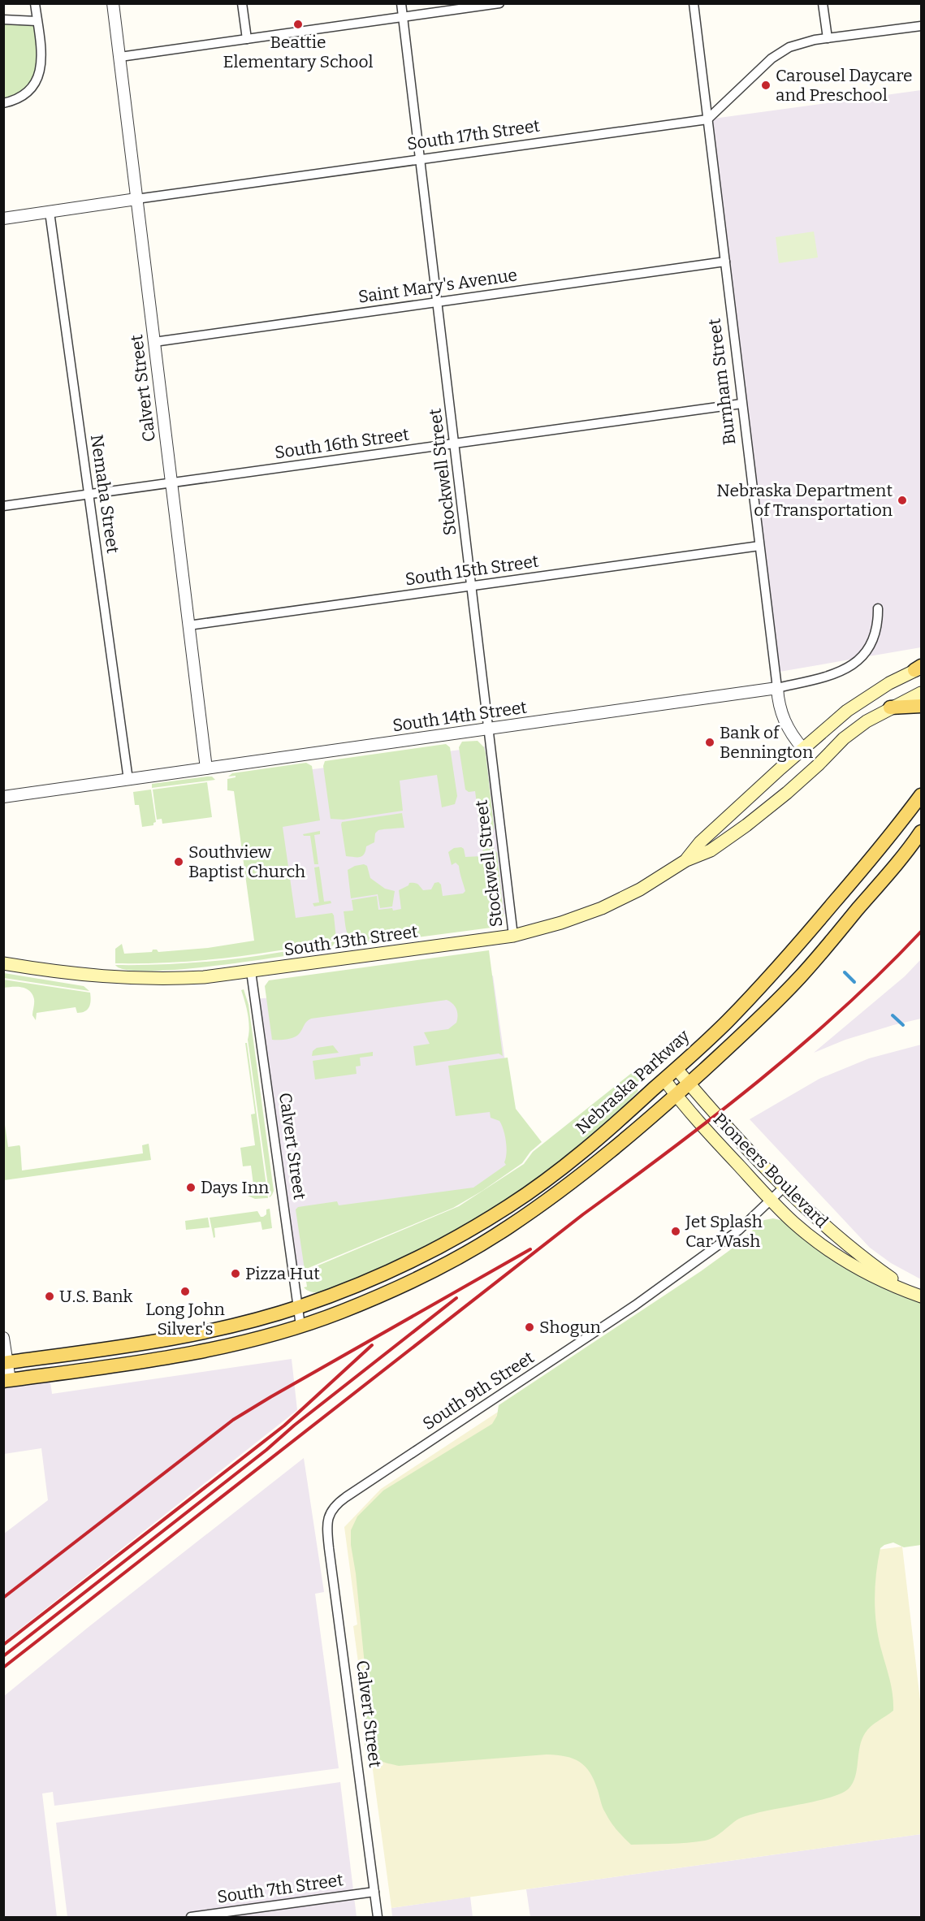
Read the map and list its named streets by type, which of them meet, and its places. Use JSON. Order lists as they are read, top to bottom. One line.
{"streets":{"main road":["South 13th Street","Nebraska Parkway","Pioneers Boulevard"],"street":["South 17th Street","Saint Mary's Avenue","Burnham Street","Calvert Street","South 16th Street","Stockwell Street","Nemaha Street","South 15th Street","South 14th Street","South 9th Street","South 7th Street"]},"crossings":[["South 17th Street","Burnham Street"],["South 17th Street","Calvert Street"],["South 17th Street","Stockwell Street"],["South 17th Street","Nemaha Street"],["Saint Mary's Avenue","Burnham Street"],["Saint Mary's Avenue","Calvert Street"],["Saint Mary's Avenue","Stockwell Street"],["Burnham Street","South 16th Street"],["Burnham Street","South 15th Street"],["Burnham Street","South 14th Street"],["Burnham Street","South 13th Street"],["Calvert Street","South 16th Street"],["Calvert Street","South 15th Street"],["Calvert Street","South 14th Street"],["Calvert Street","South 13th Street"],["Calvert Street","Nebraska Parkway"],["Calvert Street","South 9th Street"],["Calvert Street","South 7th Street"],["South 16th Street","Stockwell Street"],["South 16th Street","Nemaha Street"],["Stockwell Street","South 15th Street"],["Stockwell Street","South 14th Street"],["Stockwell Street","South 13th Street"],["Nemaha Street","South 14th Street"],["Nebraska Parkway","Pioneers Boulevard"],["Pioneers Boulevard","South 9th Street"]],"places":["Beattie Elementary School","Carousel Daycare and Preschool","Nebraska Department of Transportation","Bank of Bennington","Southview Baptist Church","Days Inn","Jet Splash Car Wash","Pizza Hut","Long John Silver's","U.S. Bank","Shogun"]}
